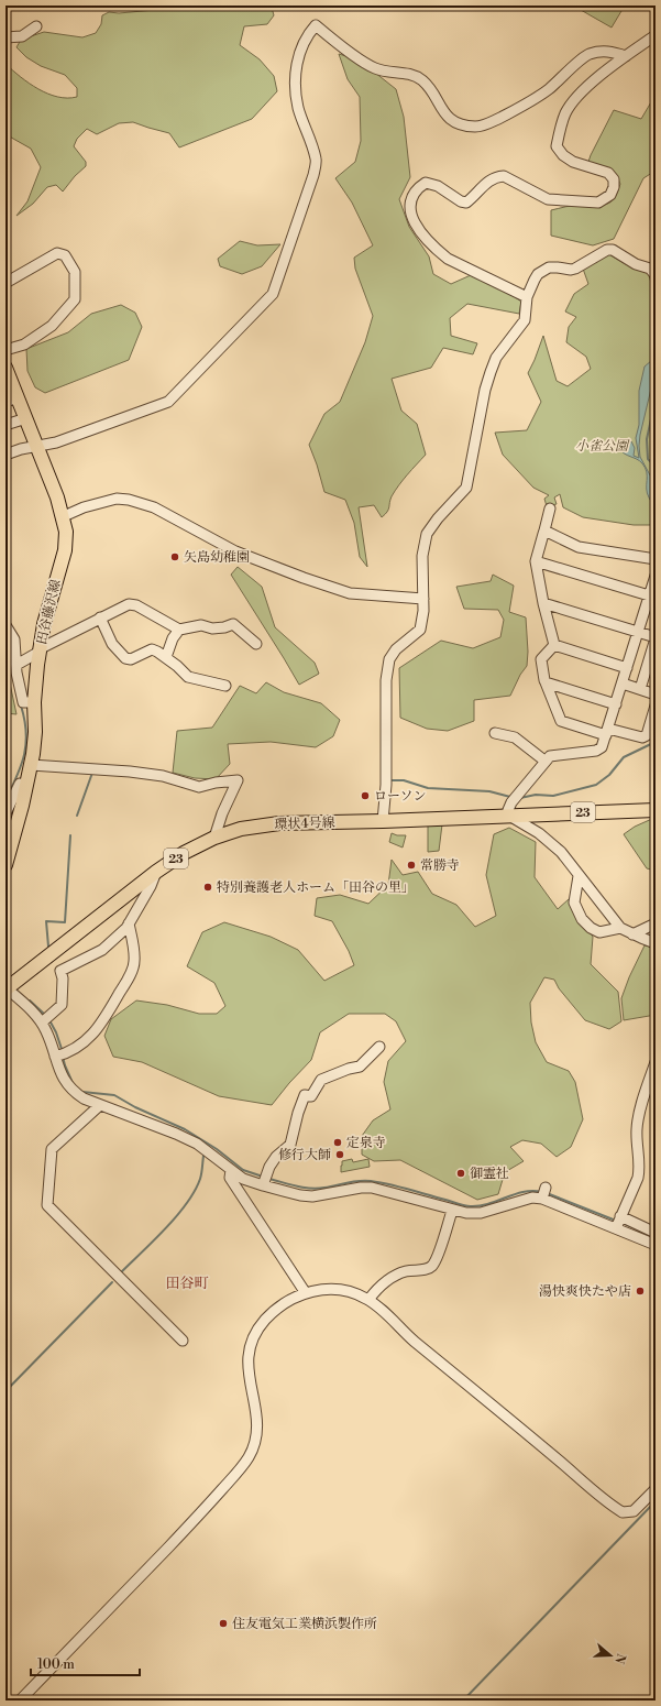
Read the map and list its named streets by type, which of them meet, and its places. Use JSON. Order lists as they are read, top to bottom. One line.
{"streets":{"main road":["田谷藤沢線","23","環状4号線"]},"districts":["田谷町"],"parks":["小雀公園"],"places":["矢島幼稚園","ローソン","常勝寺","特別養護老人ホーム「田谷の里」","定泉寺","修行大師","御霊社","湯快爽快たや店","住友電気工業横浜製作所"],"scale_bar":"100 m","north":"right"}
